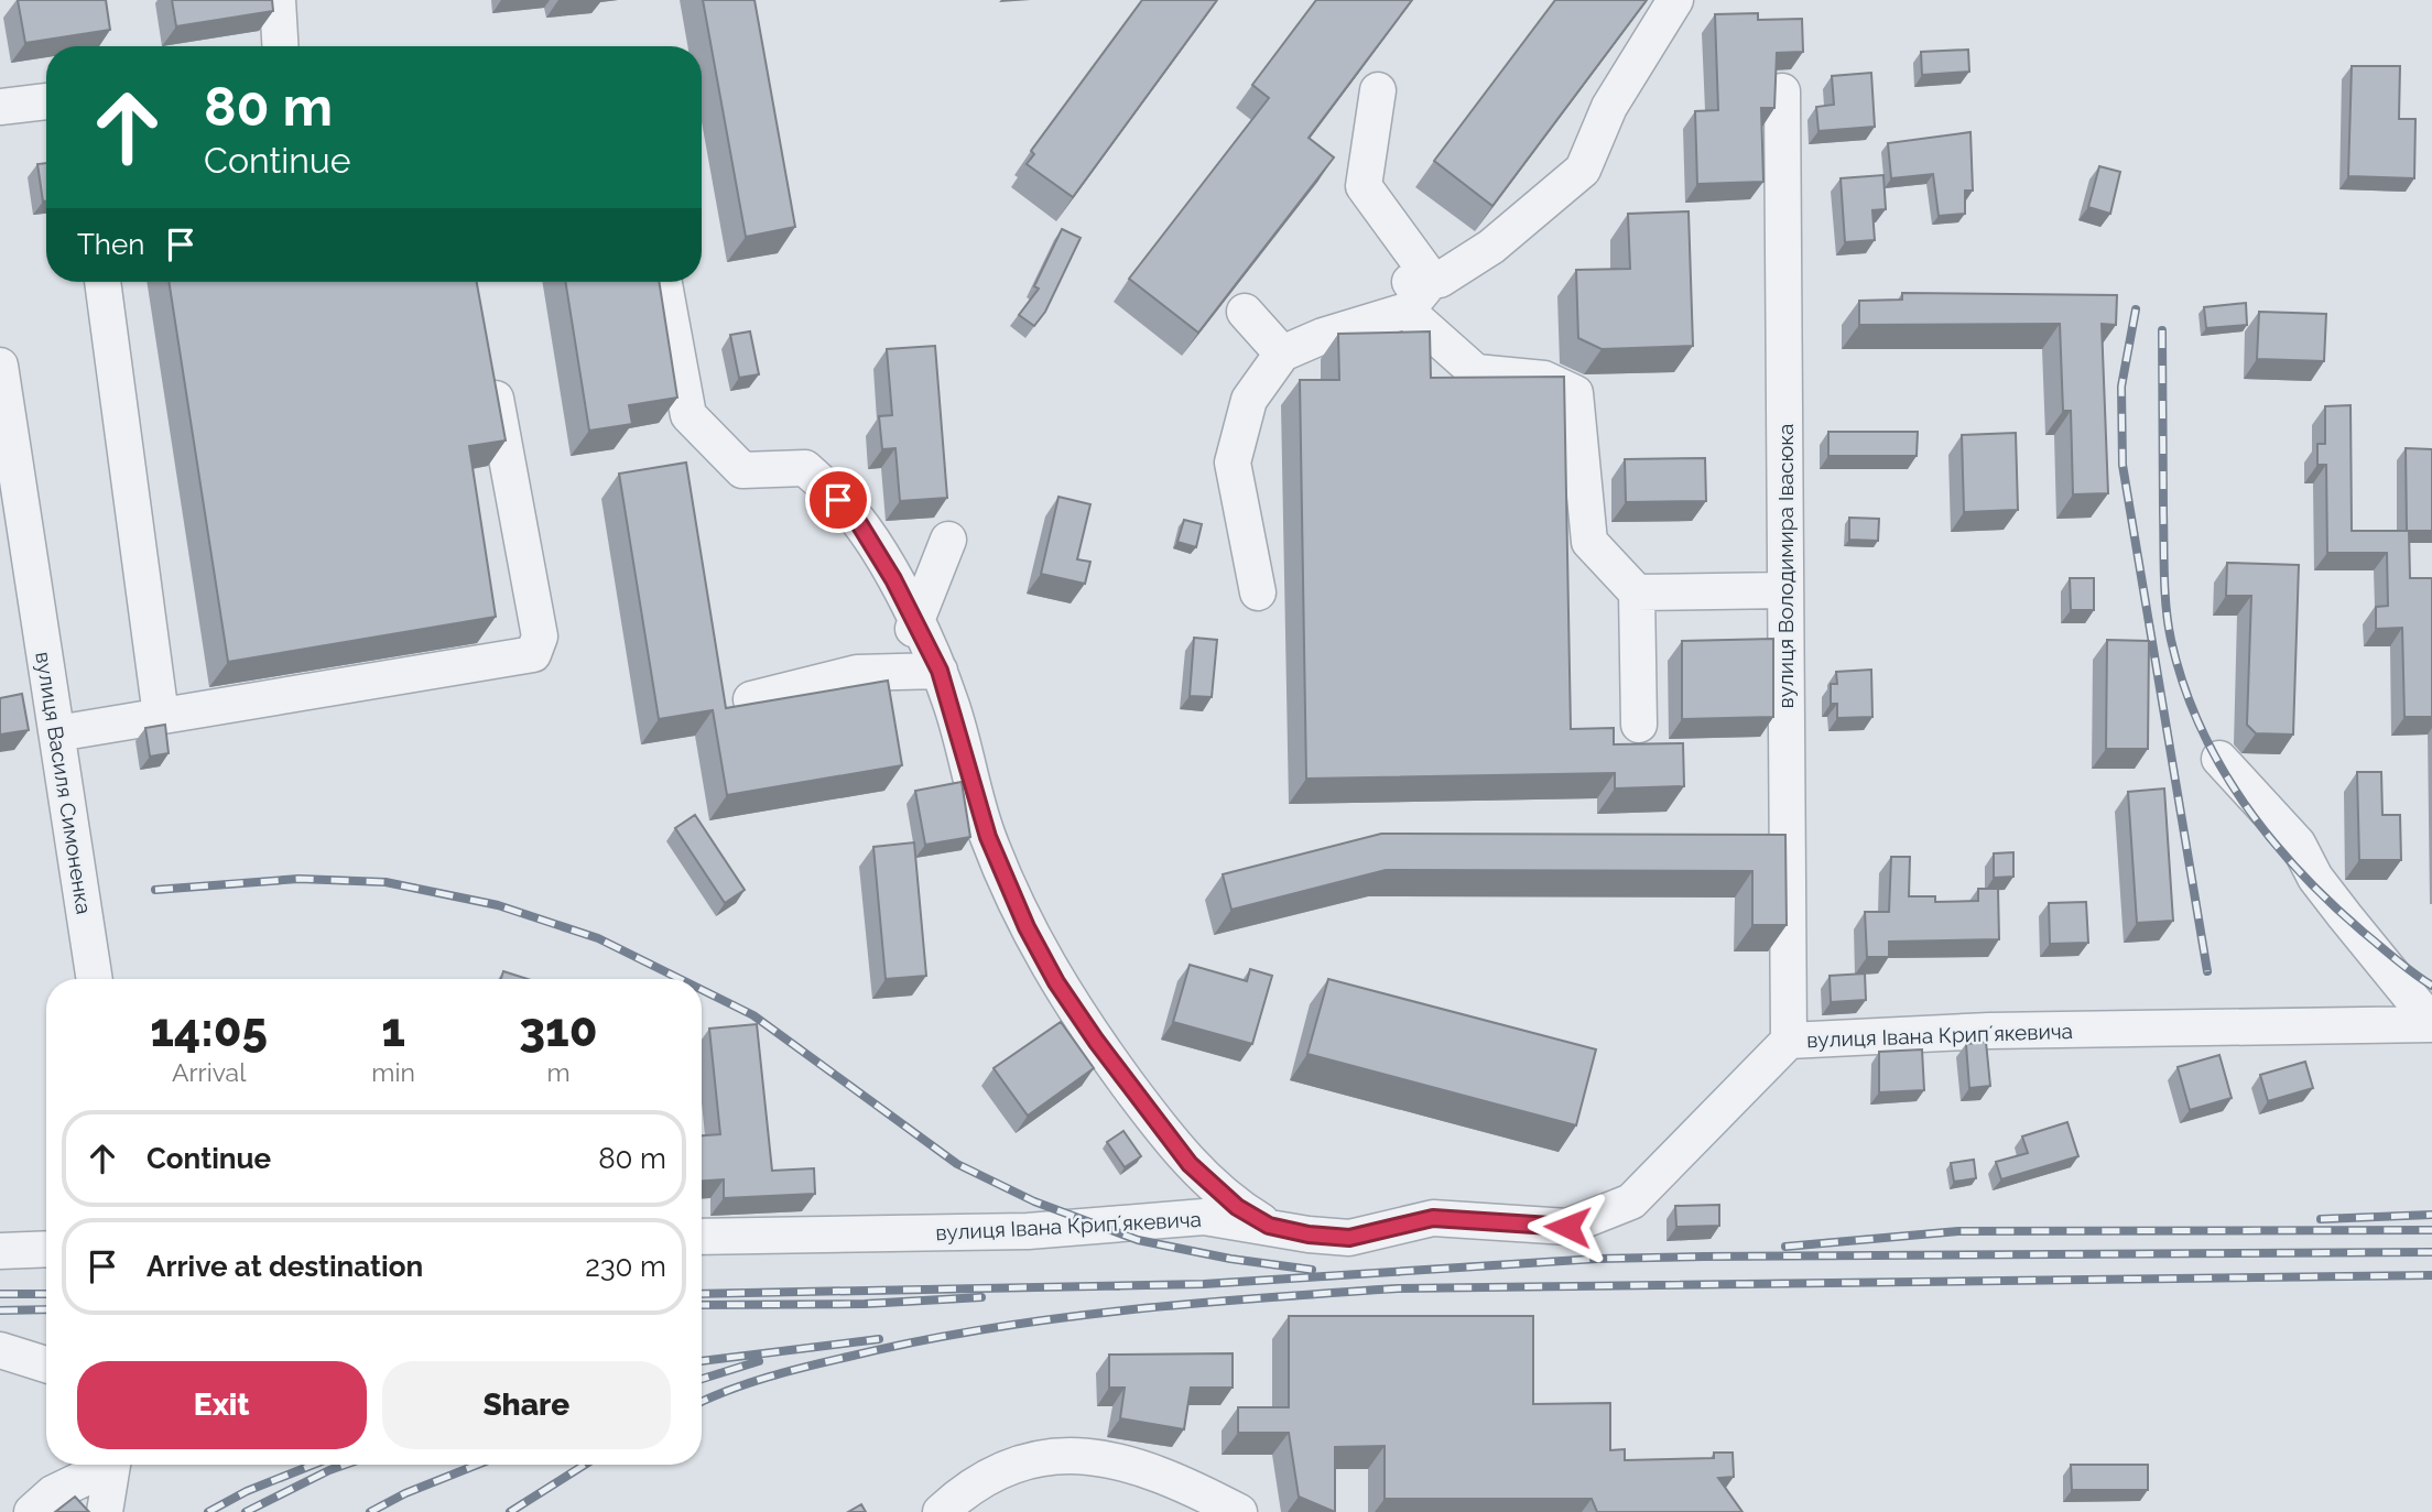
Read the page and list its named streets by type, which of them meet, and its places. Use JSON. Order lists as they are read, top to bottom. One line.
{"streets":{"street":["вулиця Володимира Івасюка","вулиця Василя Симоненка","вулиця Івана Крипʼякевича"]},"crossings":[["вулиця Володимира Івасюка","вулиця Івана Крипʼякевича"]],"page":{"turn":["80 m","Continue"],"then":"Then","eta":["14:05","Arrival","1","min","310","m"],"list":[{"name":"Continue","value":"80 m"},{"name":"Arrive at destination","value":"230 m"}],"buttons":["Exit","Share"]}}
